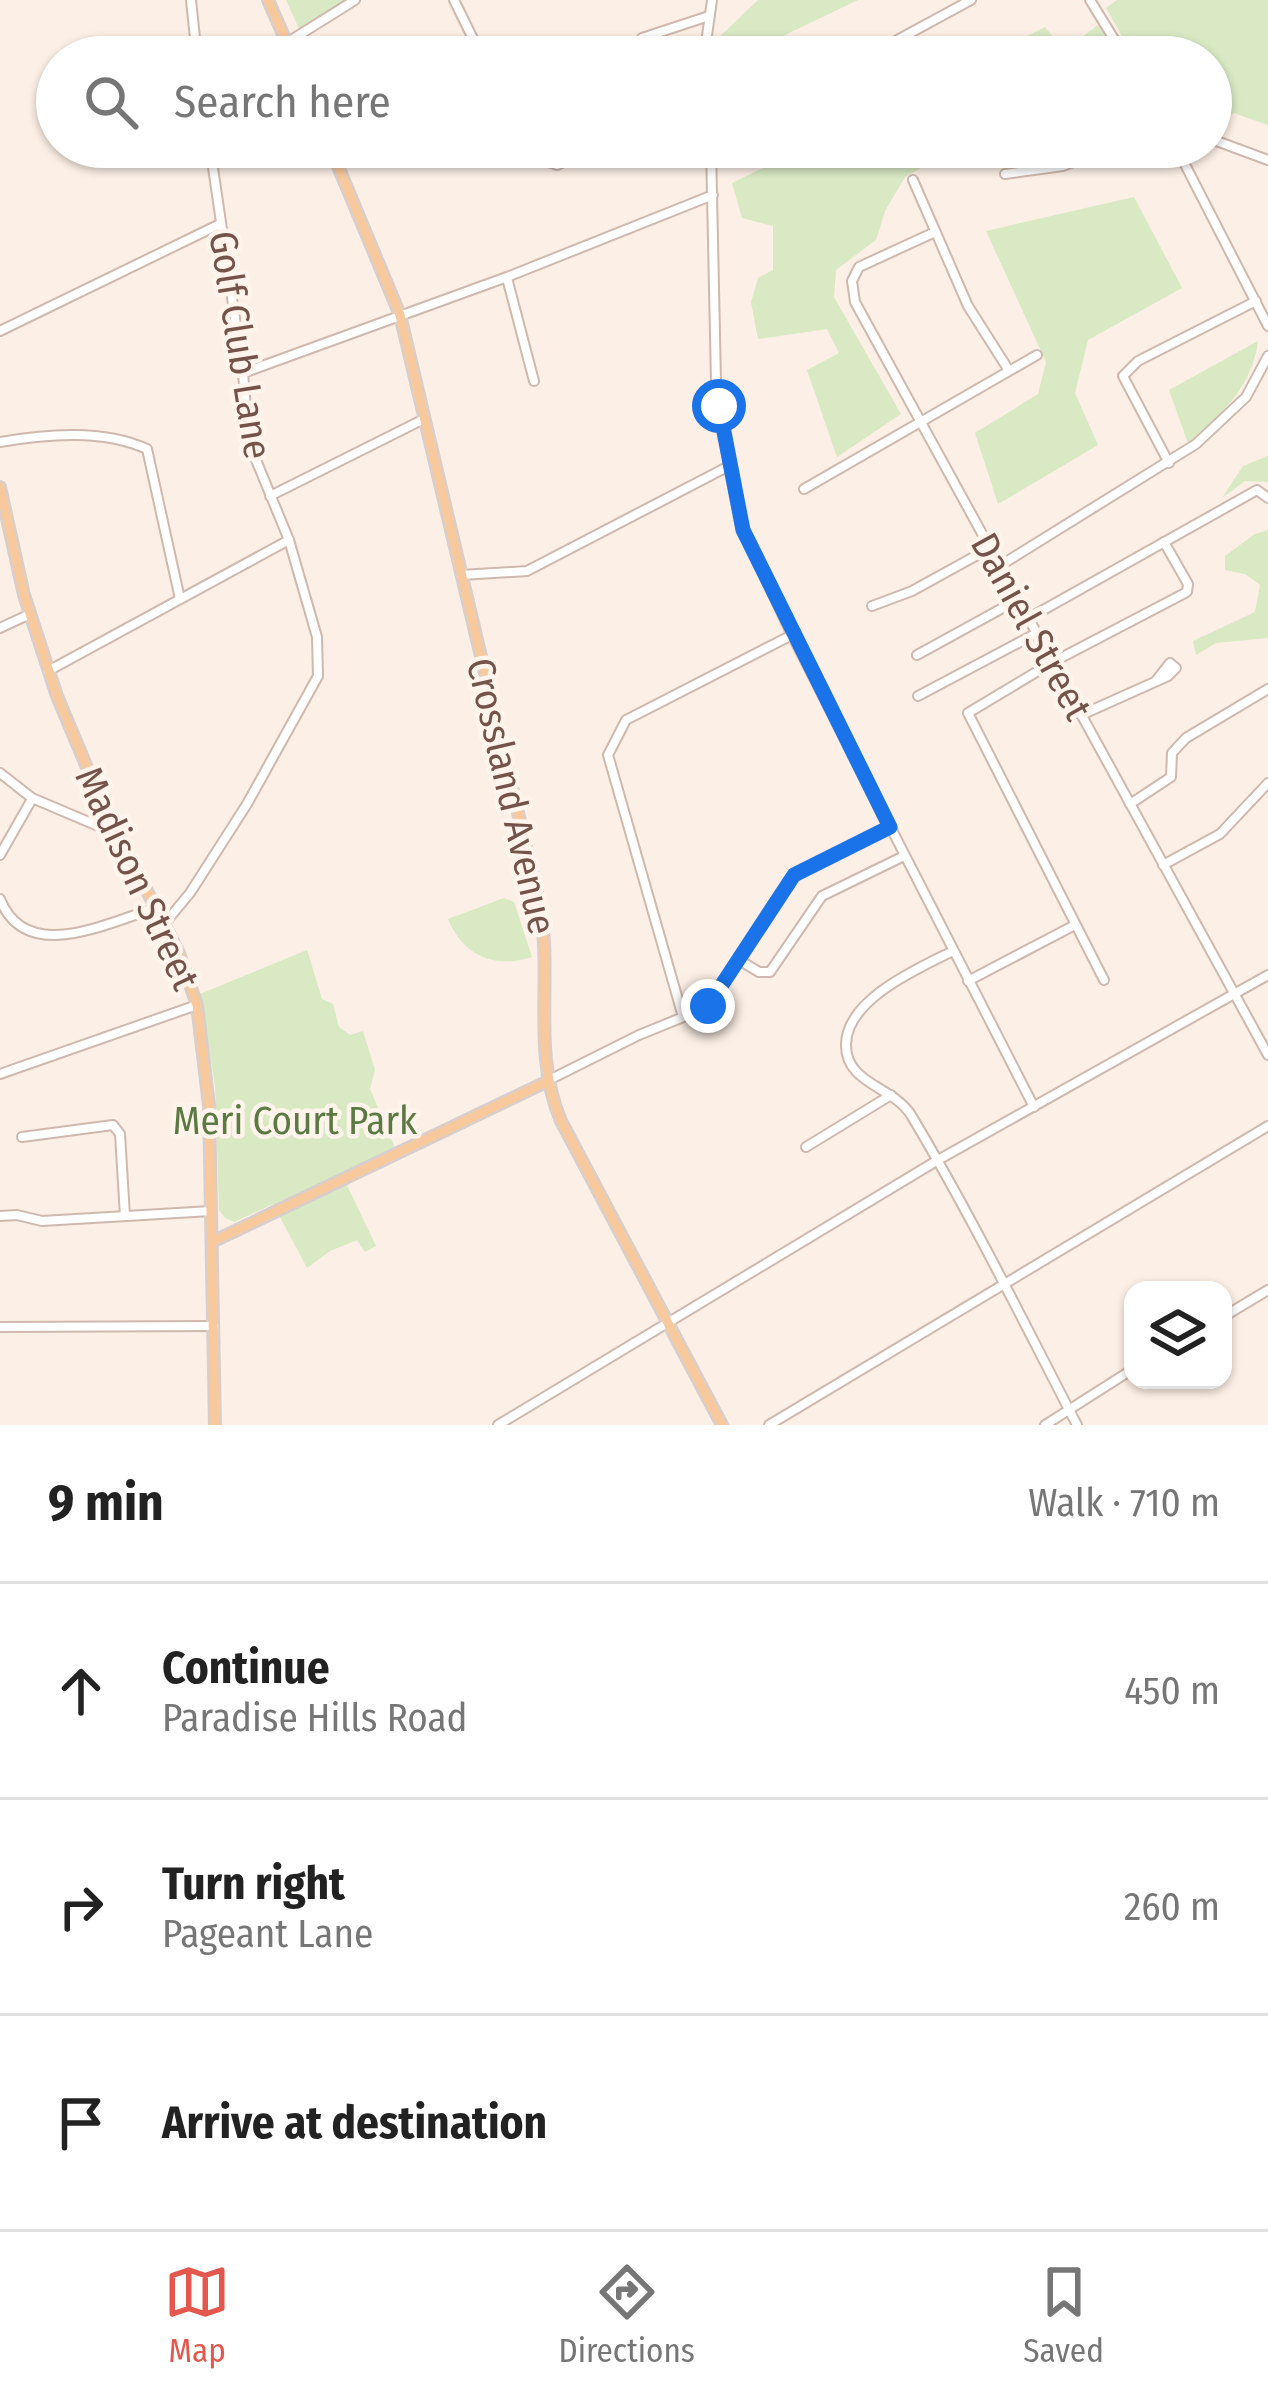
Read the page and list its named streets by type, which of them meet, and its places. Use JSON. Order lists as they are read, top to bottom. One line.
{"streets":{"main road":["Crossland Avenue","Madison Street"],"street":["Golf Club Lane","Daniel Street"]},"crossings":[["Golf Club Lane","Madison Street"]],"parks":["Meri Court Park"],"page":{"search":"Search here","heading":["9 min","Walk · 710 m"],"list":[["Continue","Paradise Hills Road","450 m"],["Turn right","Pageant Lane","260 m"],"Arrive at destination"],"nav":["Map","Directions","Saved"]}}
